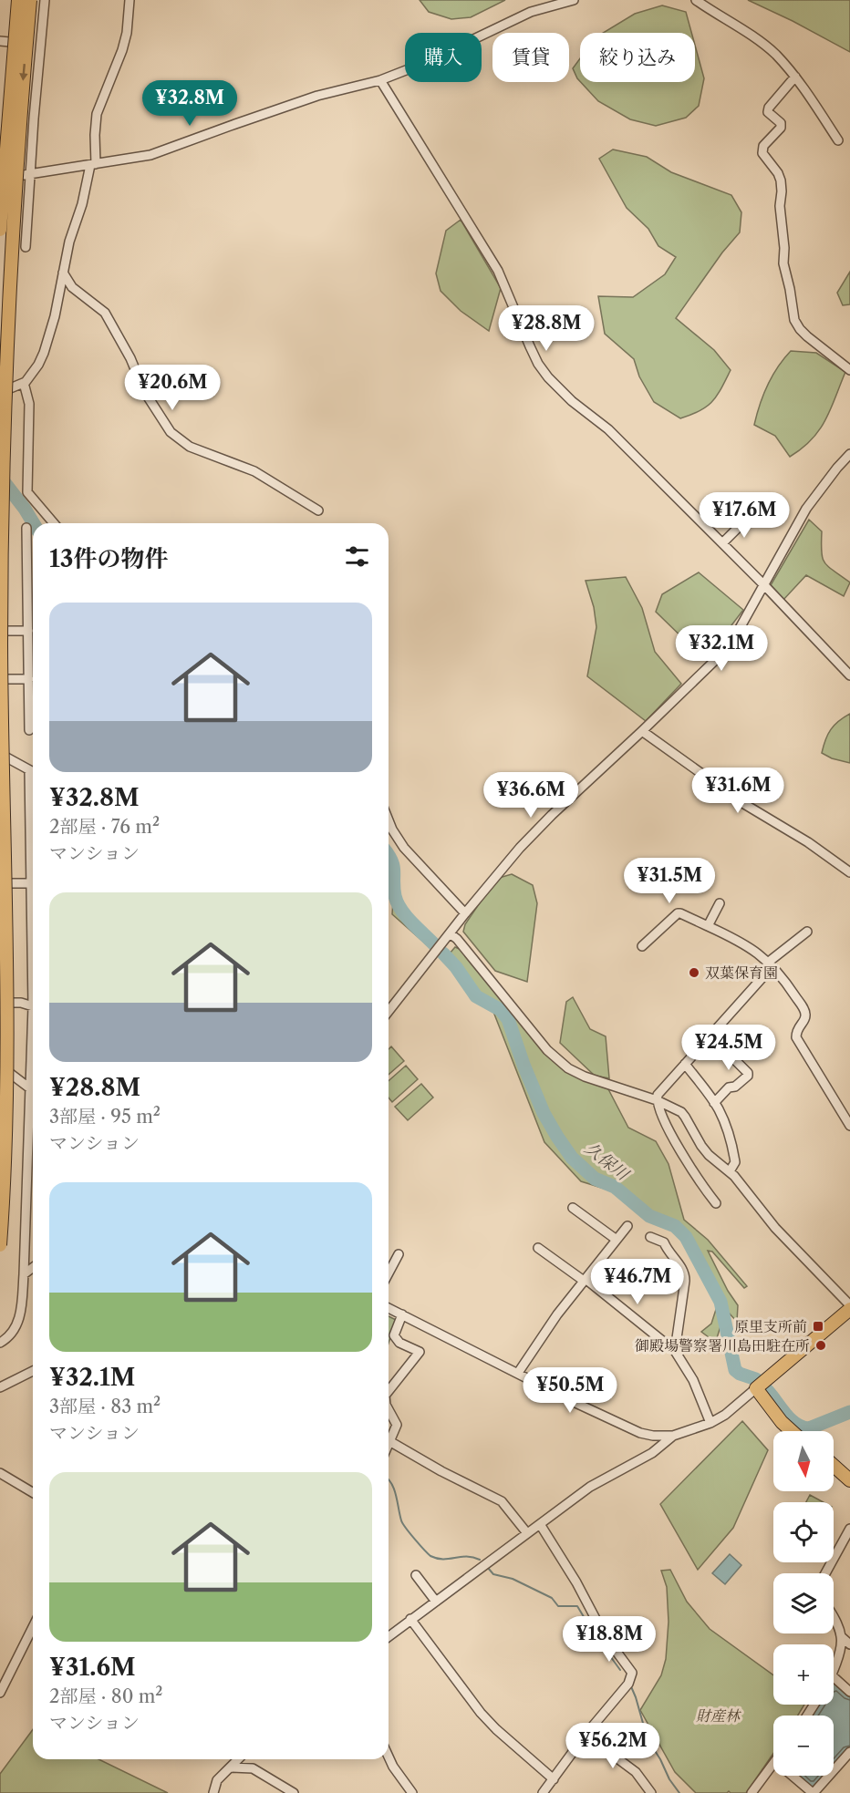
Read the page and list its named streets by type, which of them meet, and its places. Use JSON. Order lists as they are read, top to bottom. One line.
{"water":["久保川"],"parks":["財産林"],"places":{"other":["双葉保育園","御殿場警察署川島田駐在所"],"transit":["原里支所前"]},"north":"bottom","page":{"chip":["購入","賃貸","絞り込み"],"price":["¥32.8M","¥28.8M","¥20.6M","¥17.6M","¥32.1M","¥31.6M","¥36.6M","¥31.5M","¥24.5M","¥46.7M","¥50.5M","¥18.8M","¥56.2M"],"heading":"13件の物件","list":[{"name":"¥32.8M","note":"2部屋 · 76 m² · マンション"},{"name":"¥28.8M","note":"3部屋 · 95 m² · マンション"},{"name":"¥32.1M","note":"3部屋 · 83 m² · マンション"},{"name":"¥31.6M","note":"2部屋 · 80 m² · マンション"}],"map_buttons":["+","−"]}}
